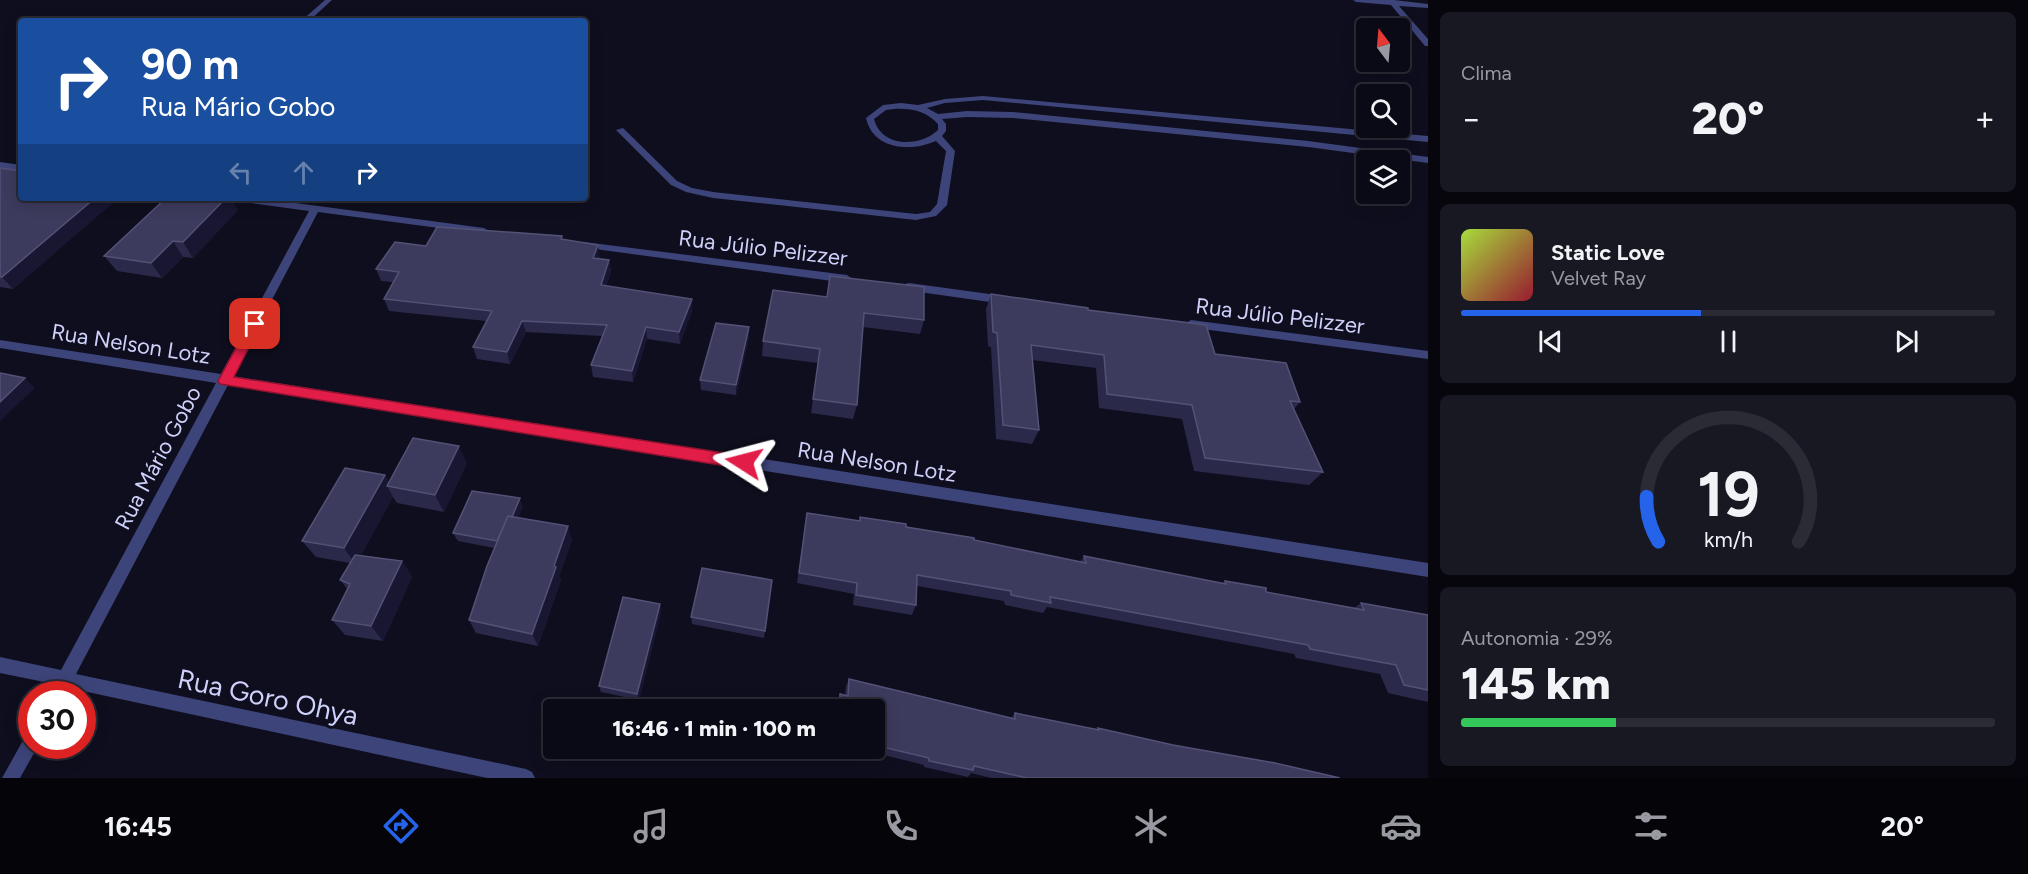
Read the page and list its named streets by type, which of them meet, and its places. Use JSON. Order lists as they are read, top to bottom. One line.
{"streets":{"street":["Rua Júlio Pelizzer","Rua Nelson Lotz","Rua Mário Gobo","Rua Goro Ohya"]},"crossings":[["Rua Nelson Lotz","Rua Mário Gobo"],["Rua Mário Gobo","Rua Goro Ohya"]],"north":"top","page":{"tile":["Clima",["Autonomia · 29%","145 km"]],"turn":["90 m","Rua Mário Gobo"],"heat":["−","20°","+"],"song":["Static Love","Velvet Ray"],"limit":"30","trip":"16:46 · 1 min · 100 m","tabs":["16:45","20°"],"gauge":["19","km/h"]}}
